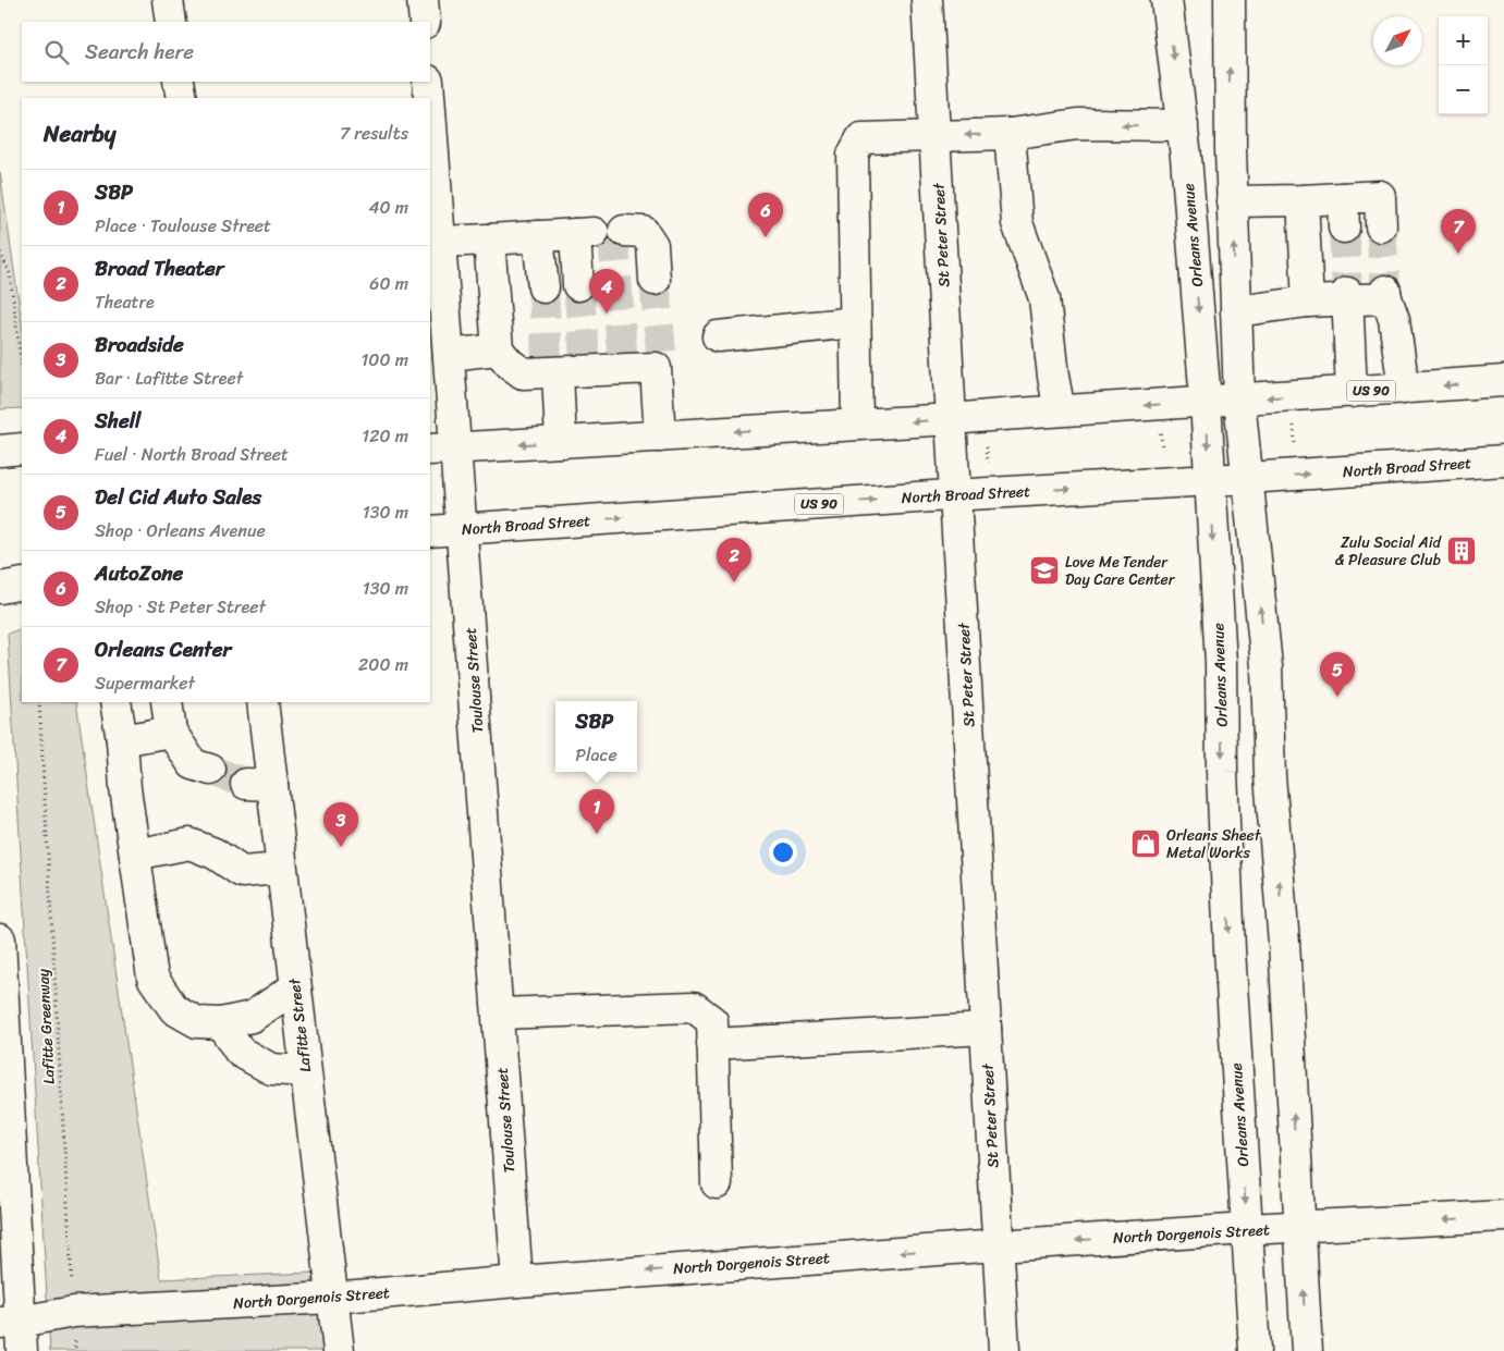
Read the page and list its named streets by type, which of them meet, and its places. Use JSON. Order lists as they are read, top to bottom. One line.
{"streets":{"street":["St Peter Street","Orleans Avenue","US 90","North Broad Street","Toulouse Street","Lafitte Street","North Dorgenois Street"],"path":["Lafitte Greenway"]},"crossings":[["St Peter Street","US 90"],["St Peter Street","North Broad Street"],["St Peter Street","North Dorgenois Street"],["Orleans Avenue","US 90"],["Orleans Avenue","North Broad Street"],["Orleans Avenue","North Dorgenois Street"],["US 90","Toulouse Street"],["North Broad Street","Toulouse Street"],["Toulouse Street","North Dorgenois Street"],["Lafitte Street","North Dorgenois Street"],["Lafitte Greenway","North Dorgenois Street"]],"one_way":["North Dorgenois Street"],"places":{"building":["Zulu Social Aid & Pleasure Club"],"school or university":["Love Me Tender Day Care Center"],"shop":["Orleans Sheet Metal Works"]},"north":"top right","page":{"map_buttons":["+","−"],"search":"Search here","heading":["Nearby","7 results"],"list":[{"mark":"1","name":"SBP","note":"Place · Toulouse Street","value":"40 m"},{"mark":"2","name":"Broad Theater","note":"Theatre","value":"60 m"},{"mark":"3","name":"Broadside","note":"Bar · Lafitte Street","value":"100 m"},{"mark":"4","name":"Shell","note":"Fuel · North Broad Street","value":"120 m"},{"mark":"5","name":"Del Cid Auto Sales","note":"Shop · Orleans Avenue","value":"130 m"},{"mark":"6","name":"AutoZone","note":"Shop · St Peter Street","value":"130 m"},{"mark":"7","name":"Orleans Center","note":"Supermarket","value":"200 m"}],"pins":["6","7","4","2","5","1","3"],"popup":["SBP","Place"]}}
